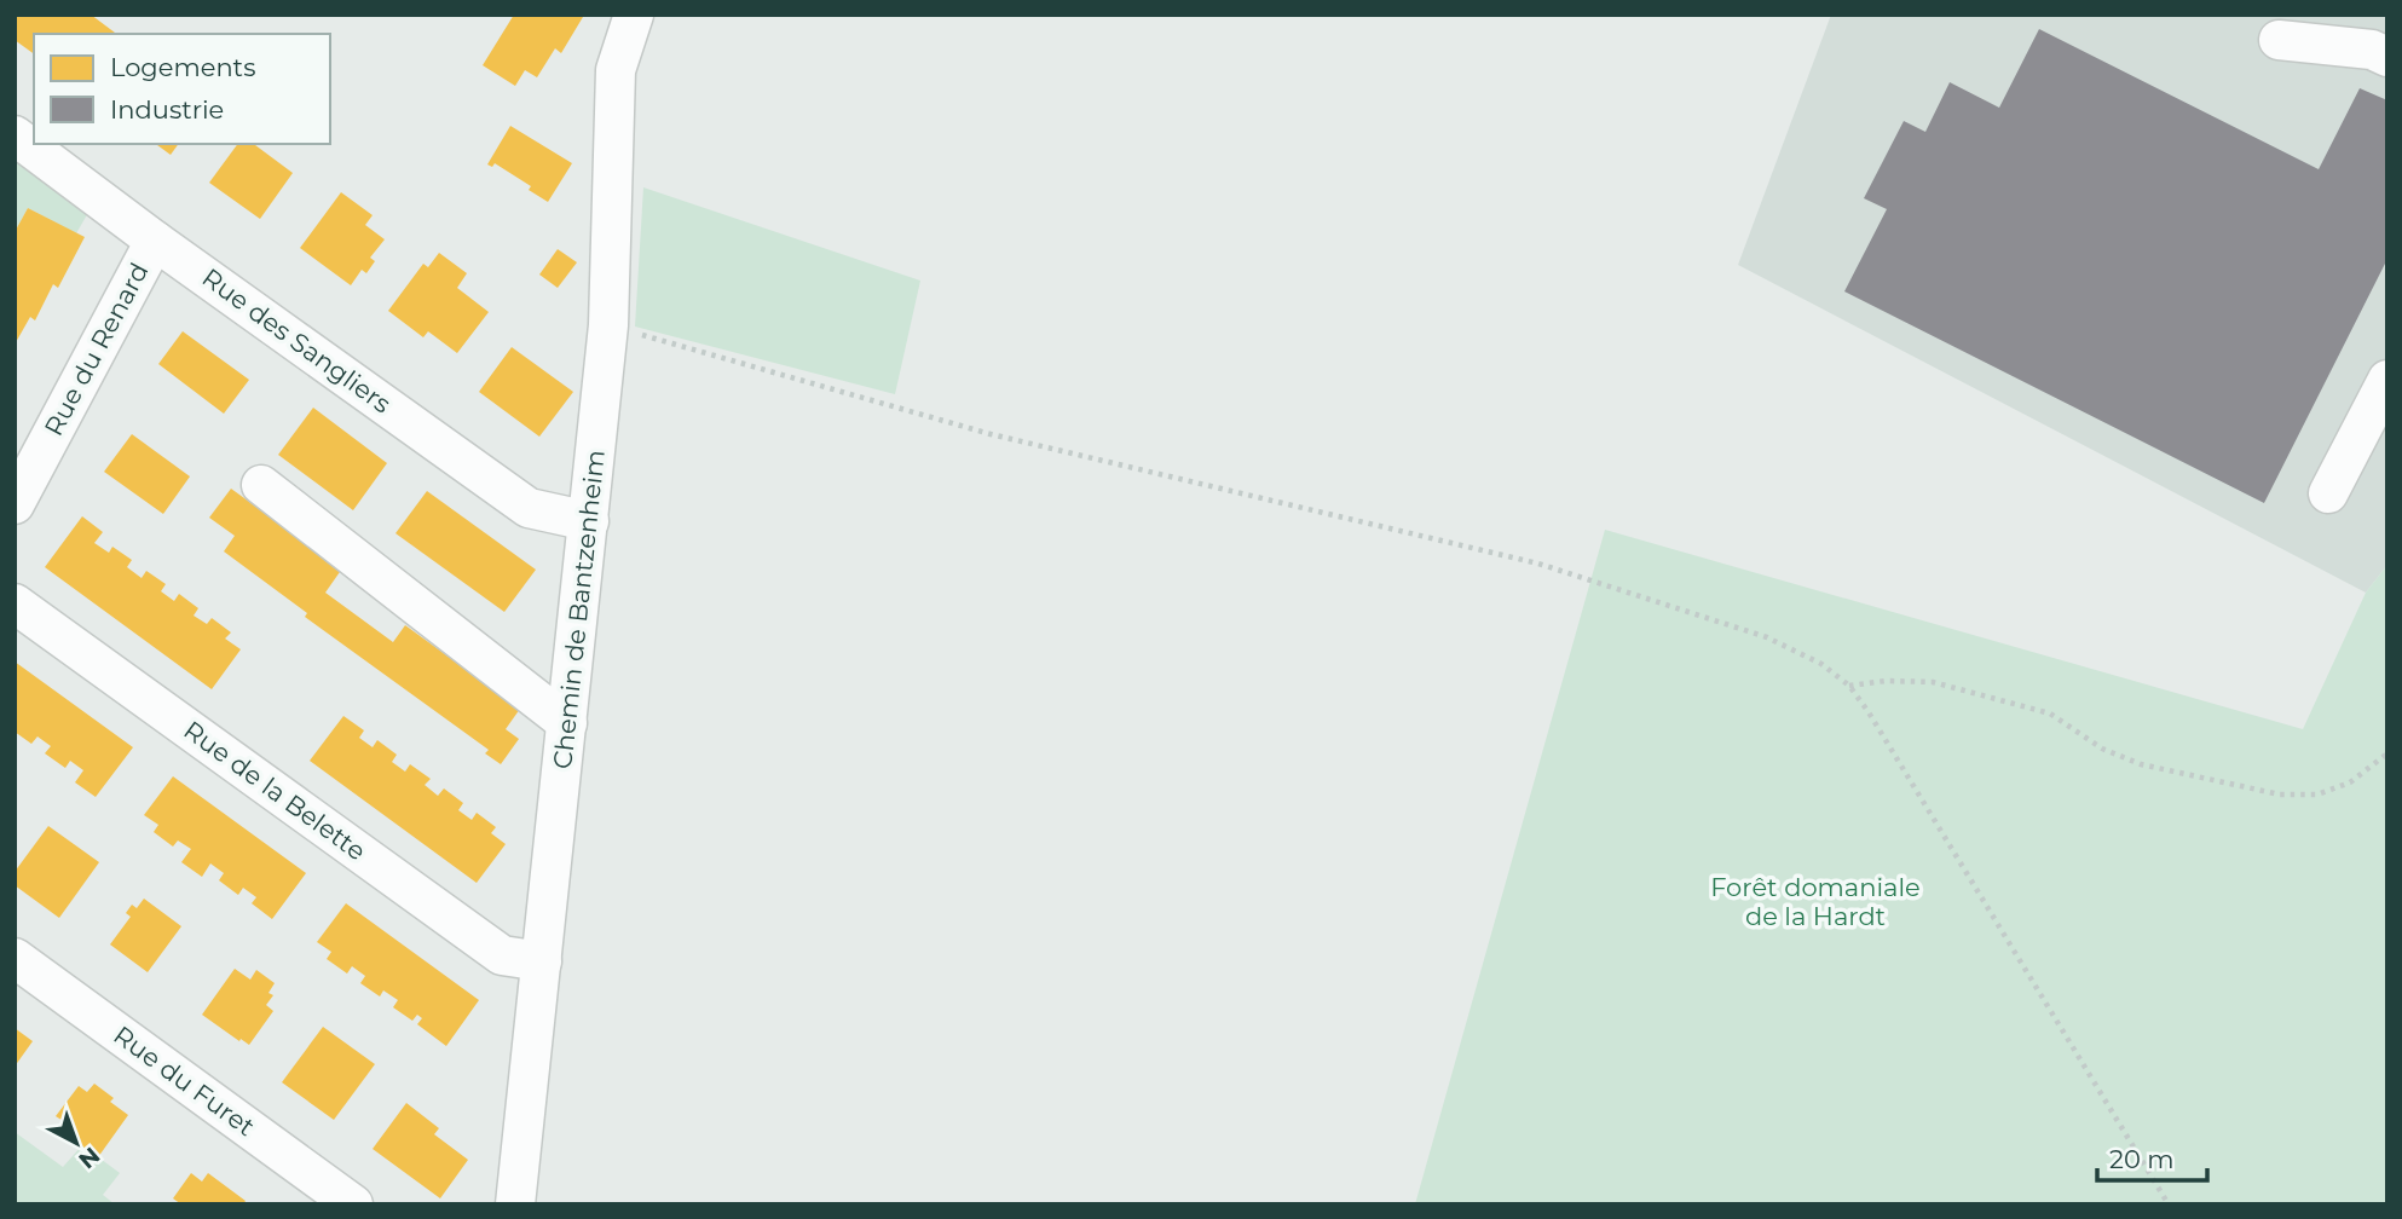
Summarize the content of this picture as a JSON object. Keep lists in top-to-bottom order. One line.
{"streets":{"street":["Rue des Sangliers","Rue du Renard","Chemin de Bantzenheim","Rue de la Belette","Rue du Furet"]},"crossings":[["Rue des Sangliers","Rue du Renard"],["Rue des Sangliers","Chemin de Bantzenheim"],["Chemin de Bantzenheim","Rue de la Belette"]],"parks":["Forêt domaniale de la Hardt"],"legend":["Logements","Industrie"],"scale_bar":"20 m","north":"bottom right"}
